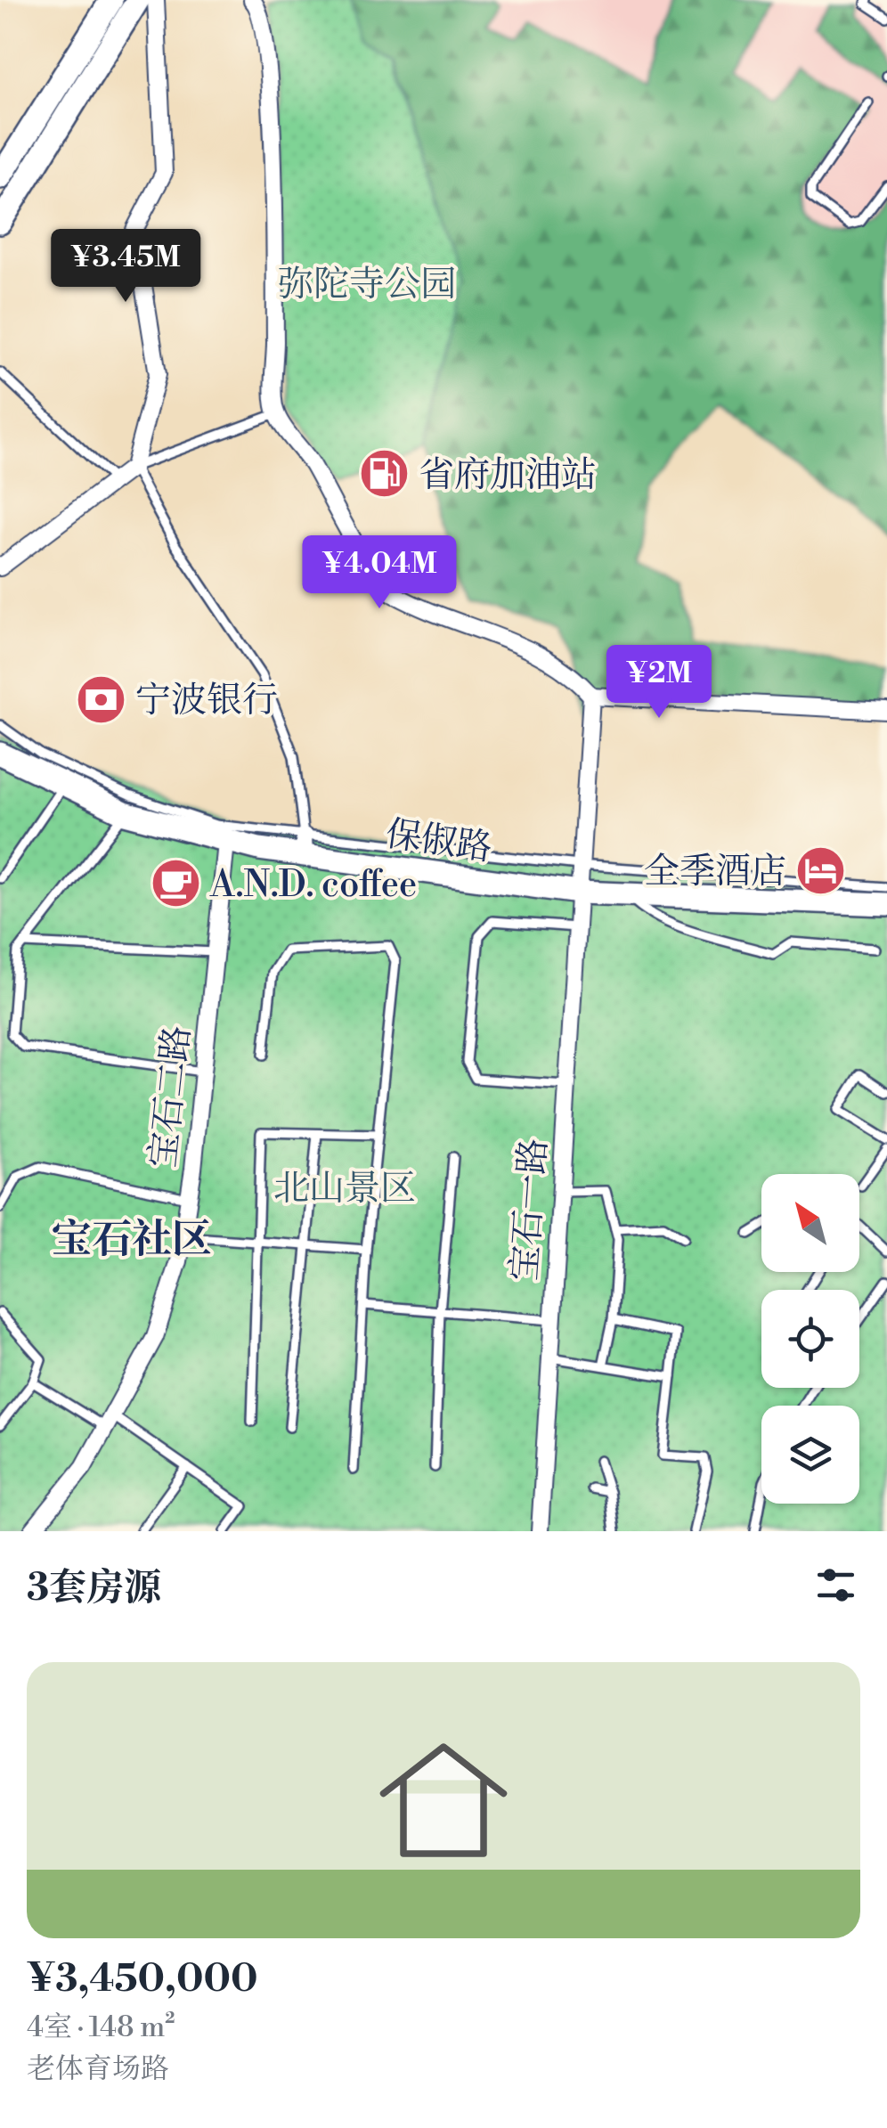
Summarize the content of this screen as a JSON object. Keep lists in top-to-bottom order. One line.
{"streets":{"main road":["保俶路"],"street":["宝石二路","宝石一路"]},"crossings":[["保俶路","宝石二路"],["保俶路","宝石一路"]],"districts":["宝石社区"],"parks":["弥陀寺公园","北山景区"],"places":{"fuel station":["省府加油站"],"bank":["宁波银行"],"hotel":["全季酒店"],"cafe":["A.N.D. coffee"]},"north":"top left","page":{"price":["¥3.45M","¥4.04M","¥2M"],"heading":"3套房源","list":[{"name":"¥3,450,000","note":"4室 · 148 m² · 老体育场路"}]}}
